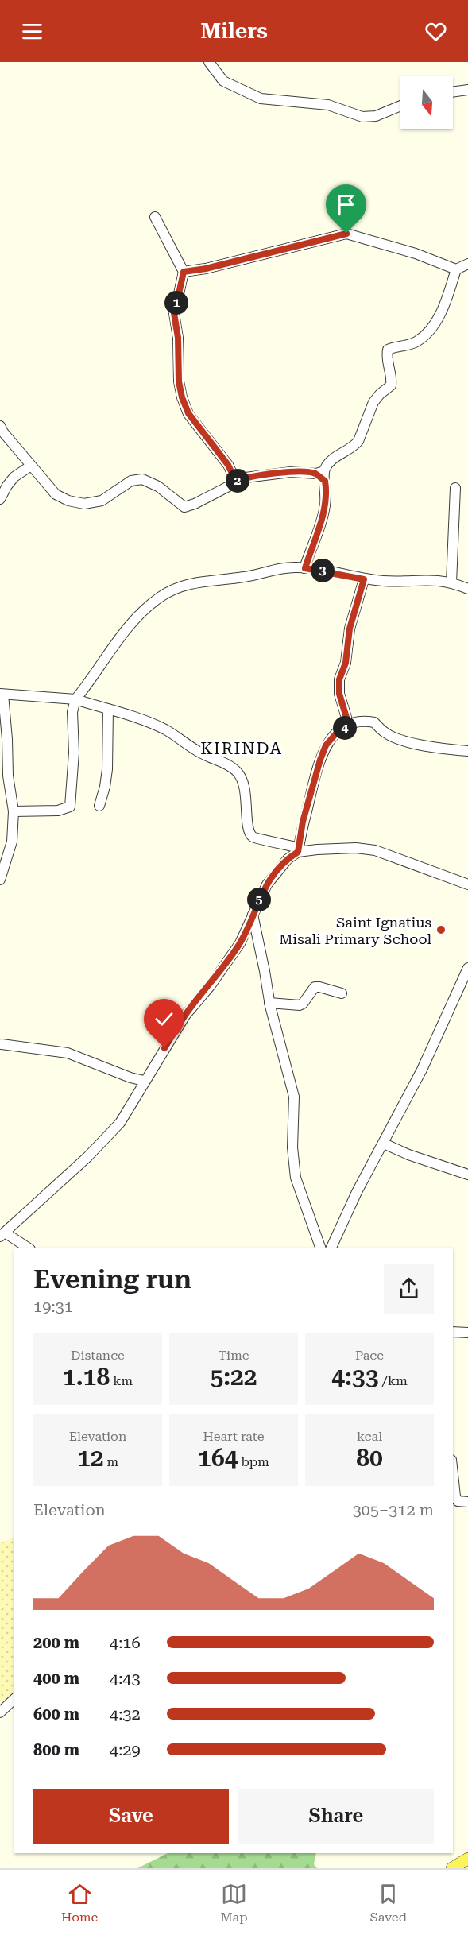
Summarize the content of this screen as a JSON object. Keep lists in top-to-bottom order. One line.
{"districts":["KIRINDA"],"places":["Saint Ignatius Misali Primary School"],"north":"bottom","page":{"header":"Milers","pins":["1","2","3","4","5"],"heading":["Evening run","19:31"],"stats":[["Distance","1.18 km"],["Time","5:22"],["Pace","4:33 /km"],["Elevation","12 m"],["Heart rate","164 bpm"],["kcal","80"]],"chart":["Elevation","305–312 m"],"list":[{"name":"200 m","note":"4:16"},{"name":"400 m","note":"4:43"},{"name":"600 m","note":"4:32"},{"name":"800 m","note":"4:29"}],"buttons":["Save","Share"],"tabs":["Home","Map","Saved"]}}
